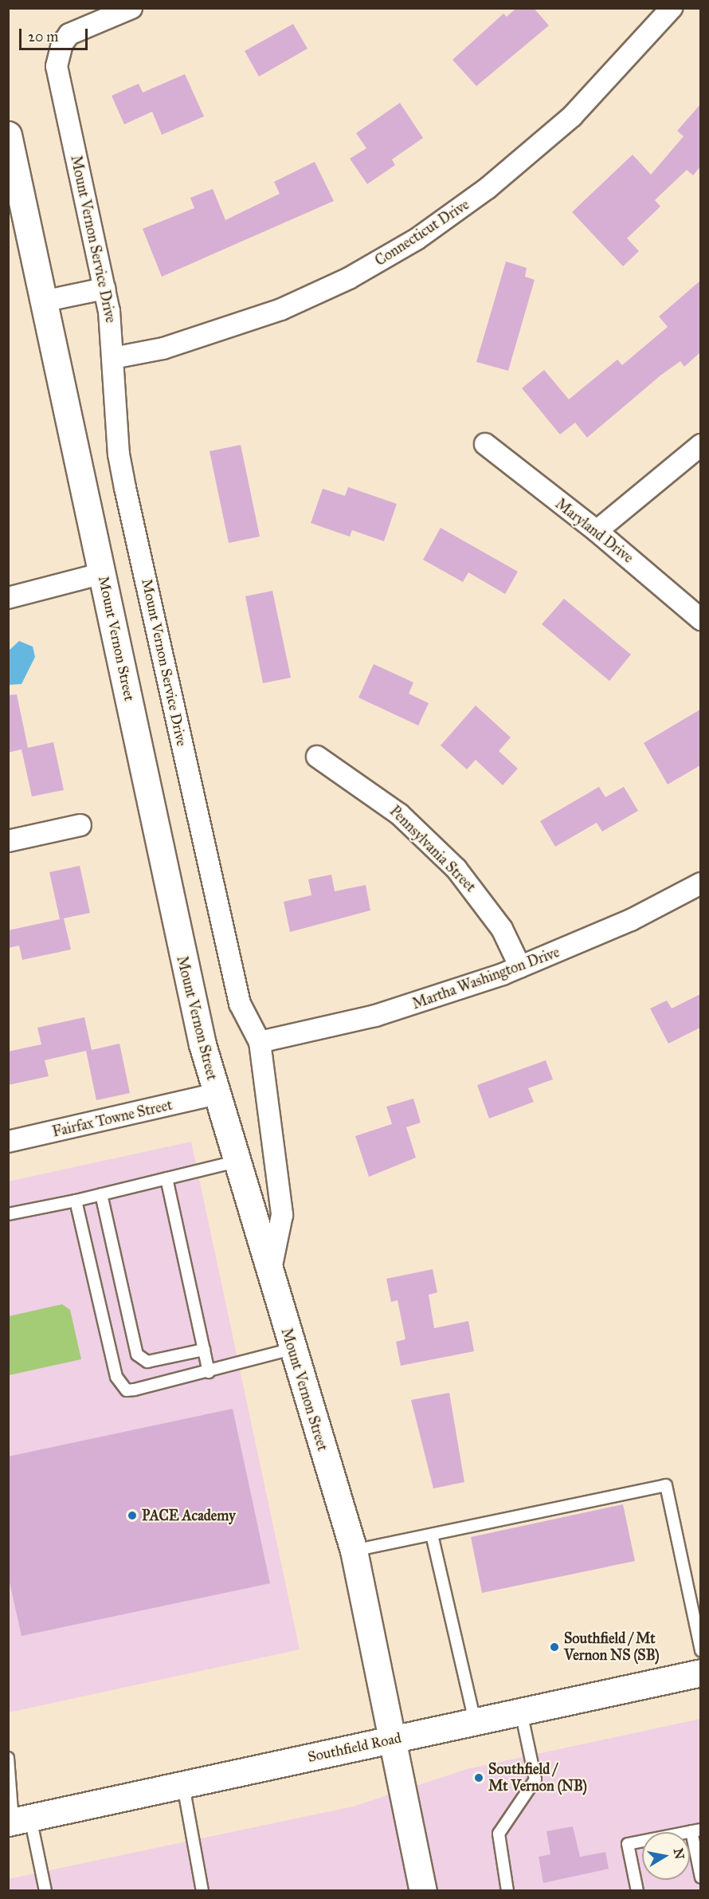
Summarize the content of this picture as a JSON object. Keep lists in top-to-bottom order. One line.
{"streets":{"street":["Connecticut Drive","Mount Vernon Service Drive","Maryland Drive","Mount Vernon Street","Pennsylvania Street","Martha Washington Drive","Fairfax Towne Street","Southfield Road"]},"crossings":[["Connecticut Drive","Mount Vernon Service Drive"],["Mount Vernon Service Drive","Mount Vernon Street"],["Mount Vernon Service Drive","Martha Washington Drive"],["Mount Vernon Street","Fairfax Towne Street"],["Mount Vernon Street","Southfield Road"],["Pennsylvania Street","Martha Washington Drive"]],"places":["PACE Academy","Southfield / Mt Vernon NS (SB)","Southfield / Mt Vernon (NB)"],"scale_bar":"20 m","north":"right"}
